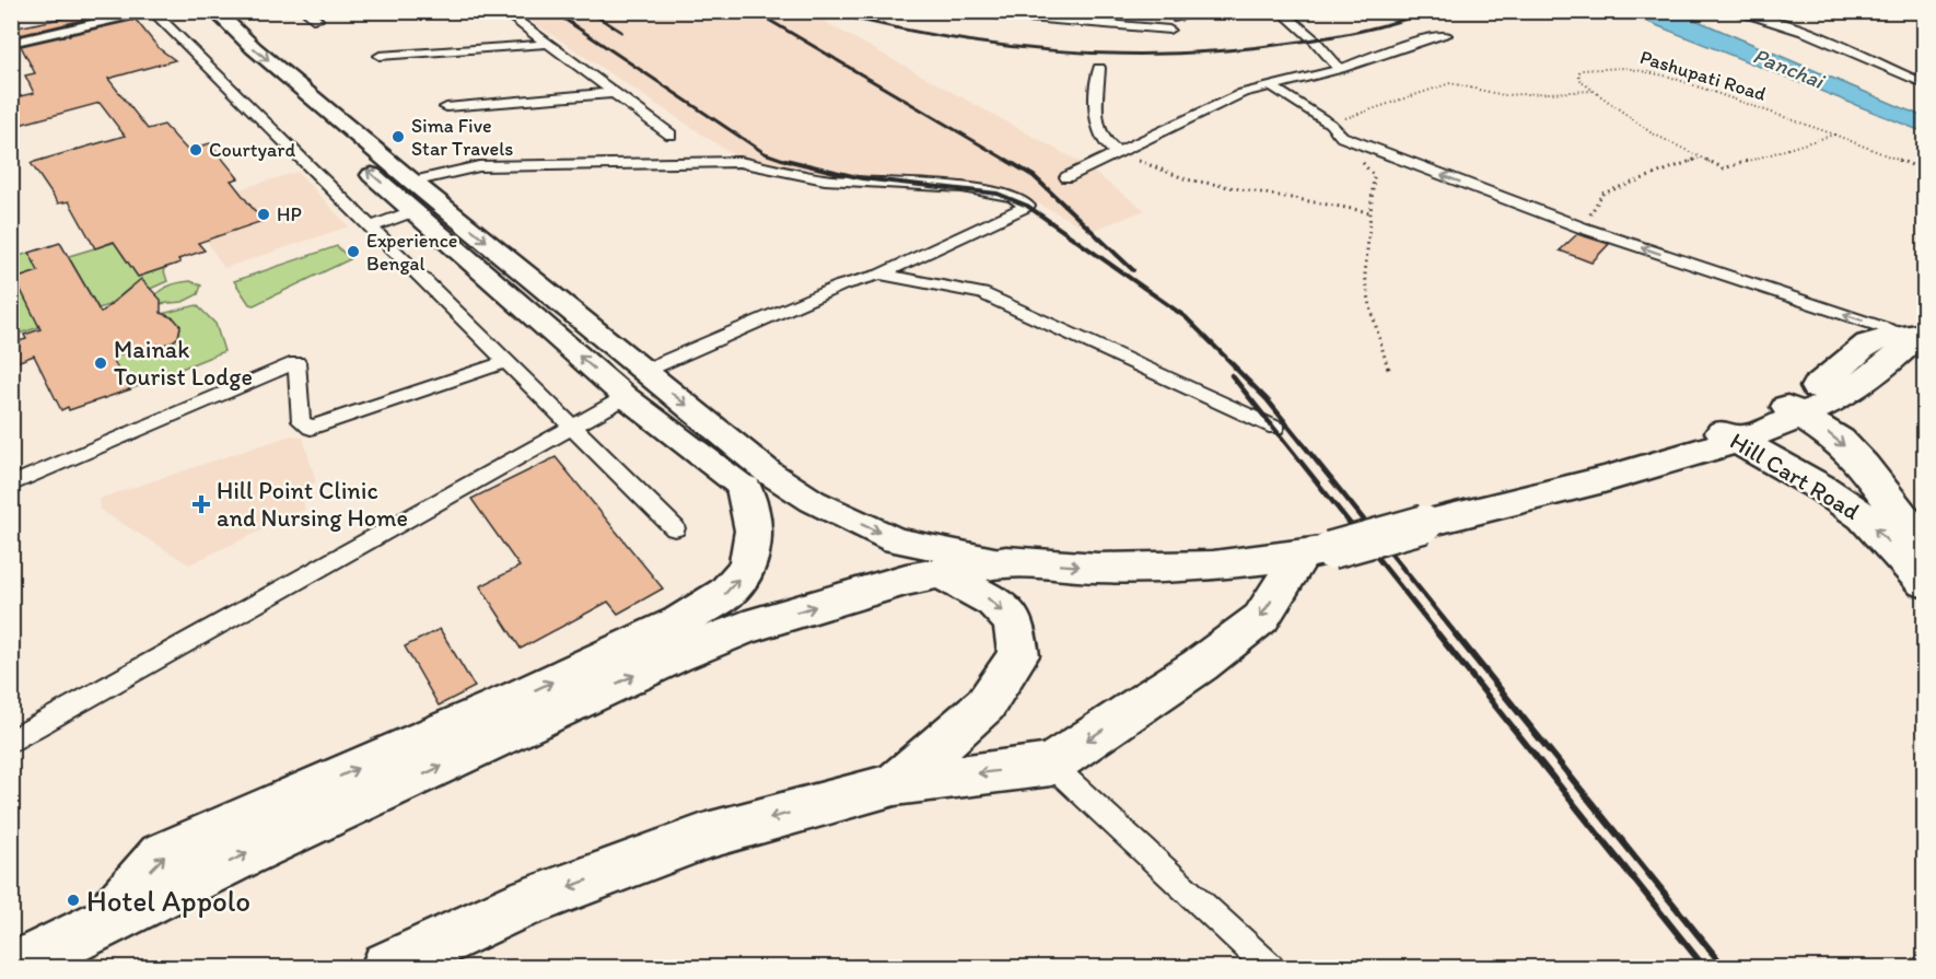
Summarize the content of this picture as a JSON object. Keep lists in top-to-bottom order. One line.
{"streets":{"highway":["Hill Cart Road"],"path":["Pashupati Road"]},"water":["Panchai"],"places":{"other":["Sima Five Star Travels","Courtyard","HP","Experience Bengal","Mainak Tourist Lodge","Hotel Appolo"],"health":["Hill Point Clinic and Nursing Home"]}}
